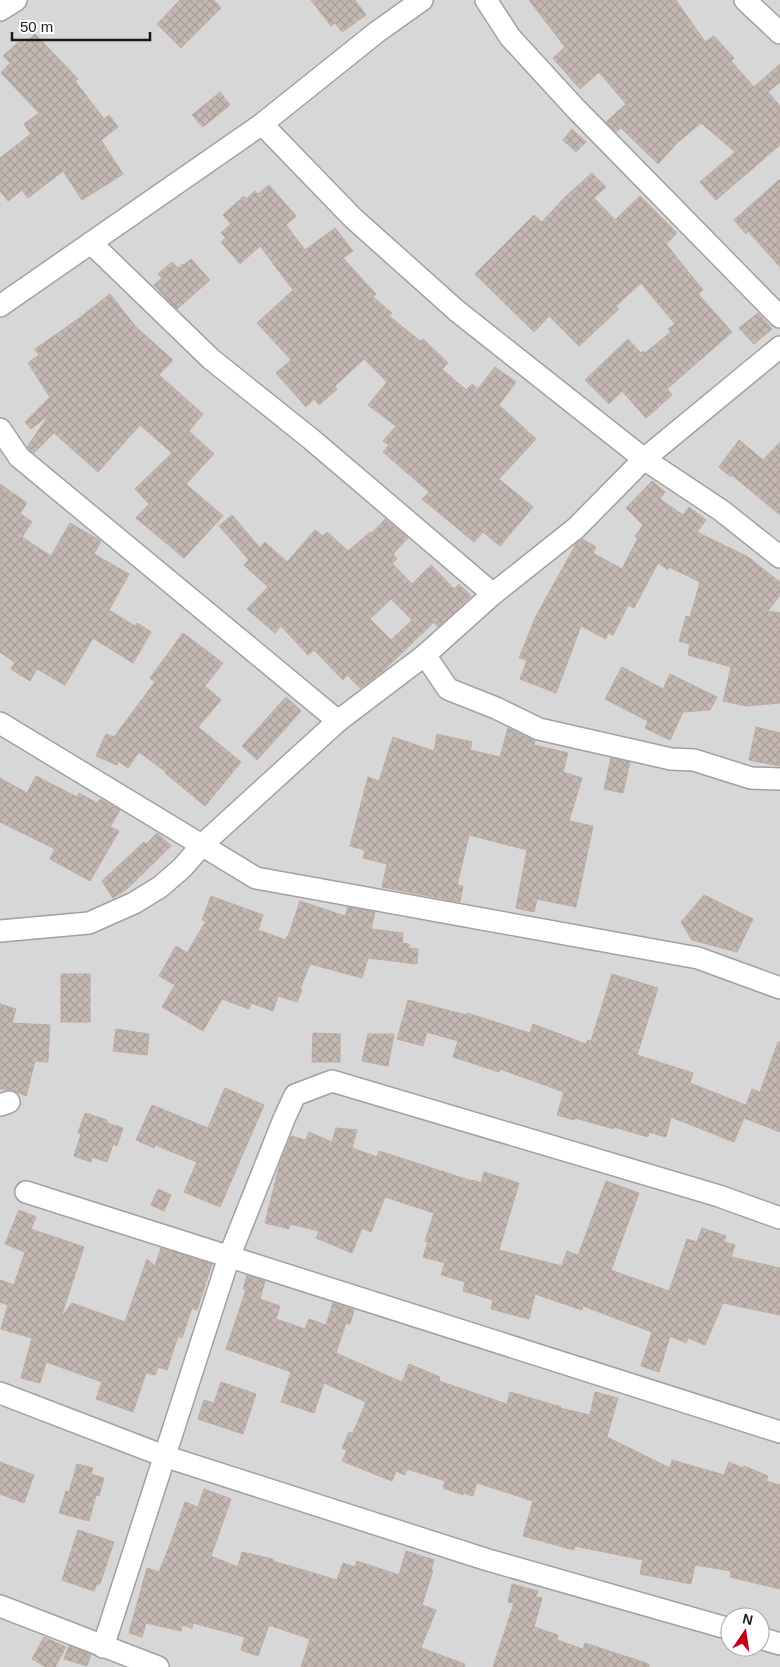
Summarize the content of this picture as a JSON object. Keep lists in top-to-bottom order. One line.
{"scale_bar":"50 m","north":"top"}
